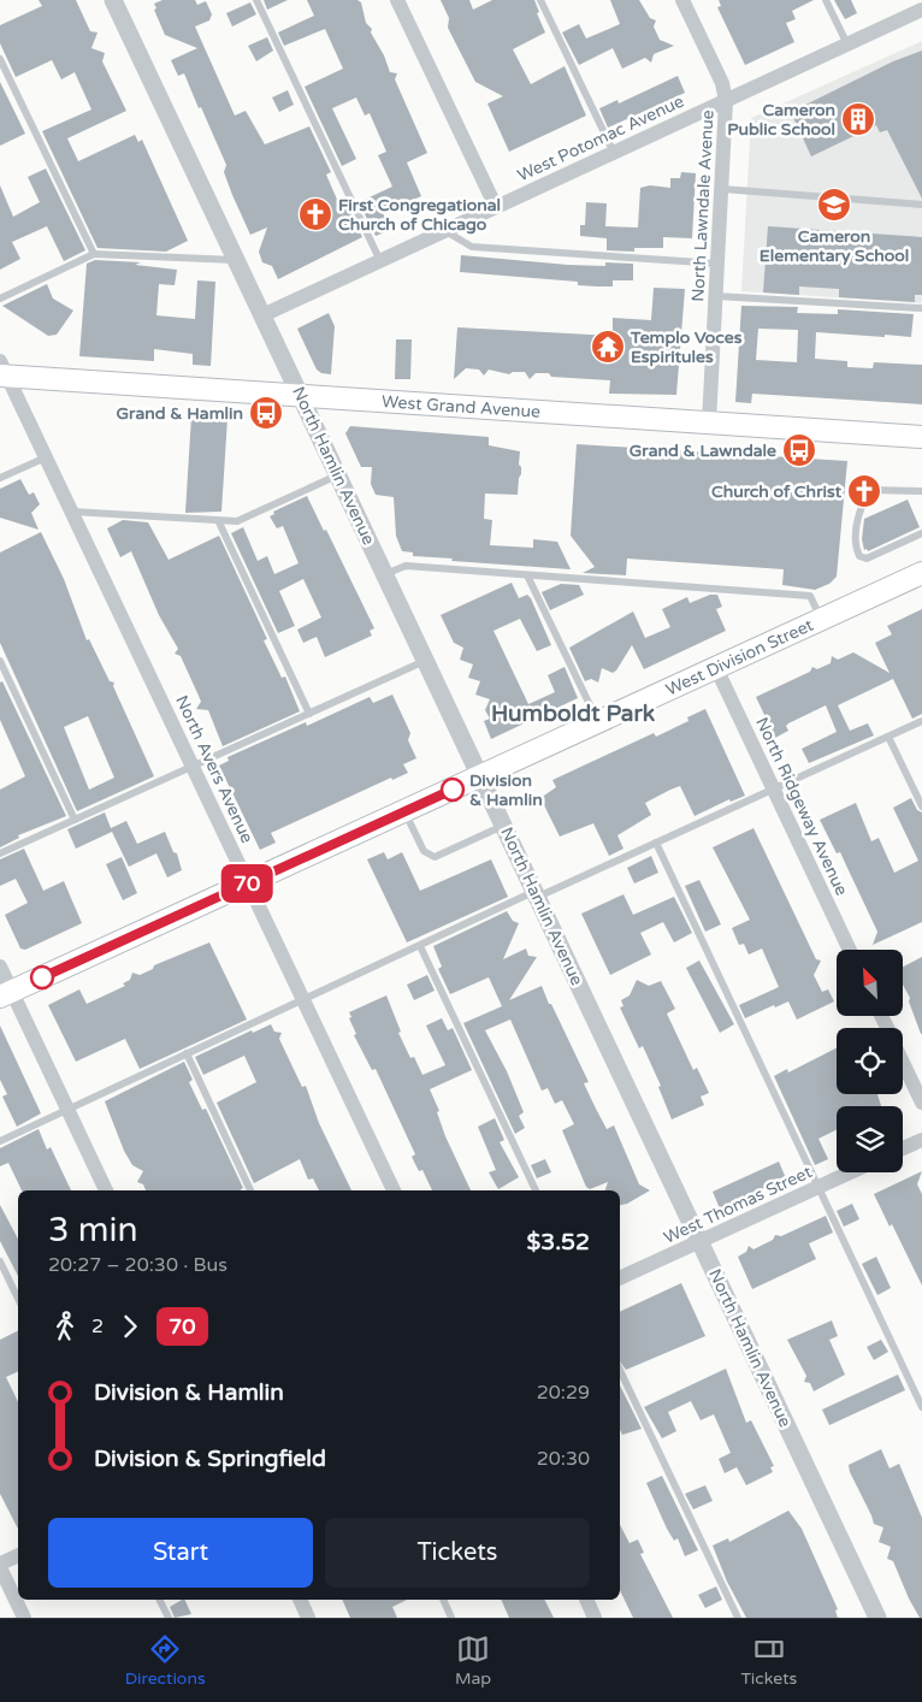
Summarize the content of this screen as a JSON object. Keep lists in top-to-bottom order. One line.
{"streets":{"main road":["West Grand Avenue","West Division Street"],"street":["West Potomac Avenue","North Lawndale Avenue","North Hamlin Avenue","North Avers Avenue","North Ridgeway Avenue","West Thomas Street"]},"crossings":[["West Potomac Avenue","North Lawndale Avenue"],["West Potomac Avenue","North Hamlin Avenue"],["North Lawndale Avenue","West Grand Avenue"],["West Grand Avenue","North Hamlin Avenue"],["West Grand Avenue","North Avers Avenue"],["North Hamlin Avenue","West Division Street"],["North Hamlin Avenue","West Thomas Street"],["West Division Street","North Avers Avenue"],["West Division Street","North Ridgeway Avenue"]],"districts":["Humboldt Park"],"places":{"building":["Cameron Public School"],"school or university":["Cameron Elementary School"],"church":["First Congregational Church of Chicago","Church of Christ"],"temple":["Templo Voces Espiritules"],"bus stop":["Grand & Hamlin","Grand & Lawndale"],"other":["Division & Hamlin"]},"lines":["bus line 70"],"north":"top left","page":{"on_map":"70","heading":["3 min","20:27 – 20:30 · Bus","$3.52"],"legs":["2","70"],"list":[{"name":"Division & Hamlin","value":"20:29"},{"name":"Division & Springfield","value":"20:30"}],"buttons":["Start","Tickets"],"tabs":["Directions","Map","Tickets"]}}
